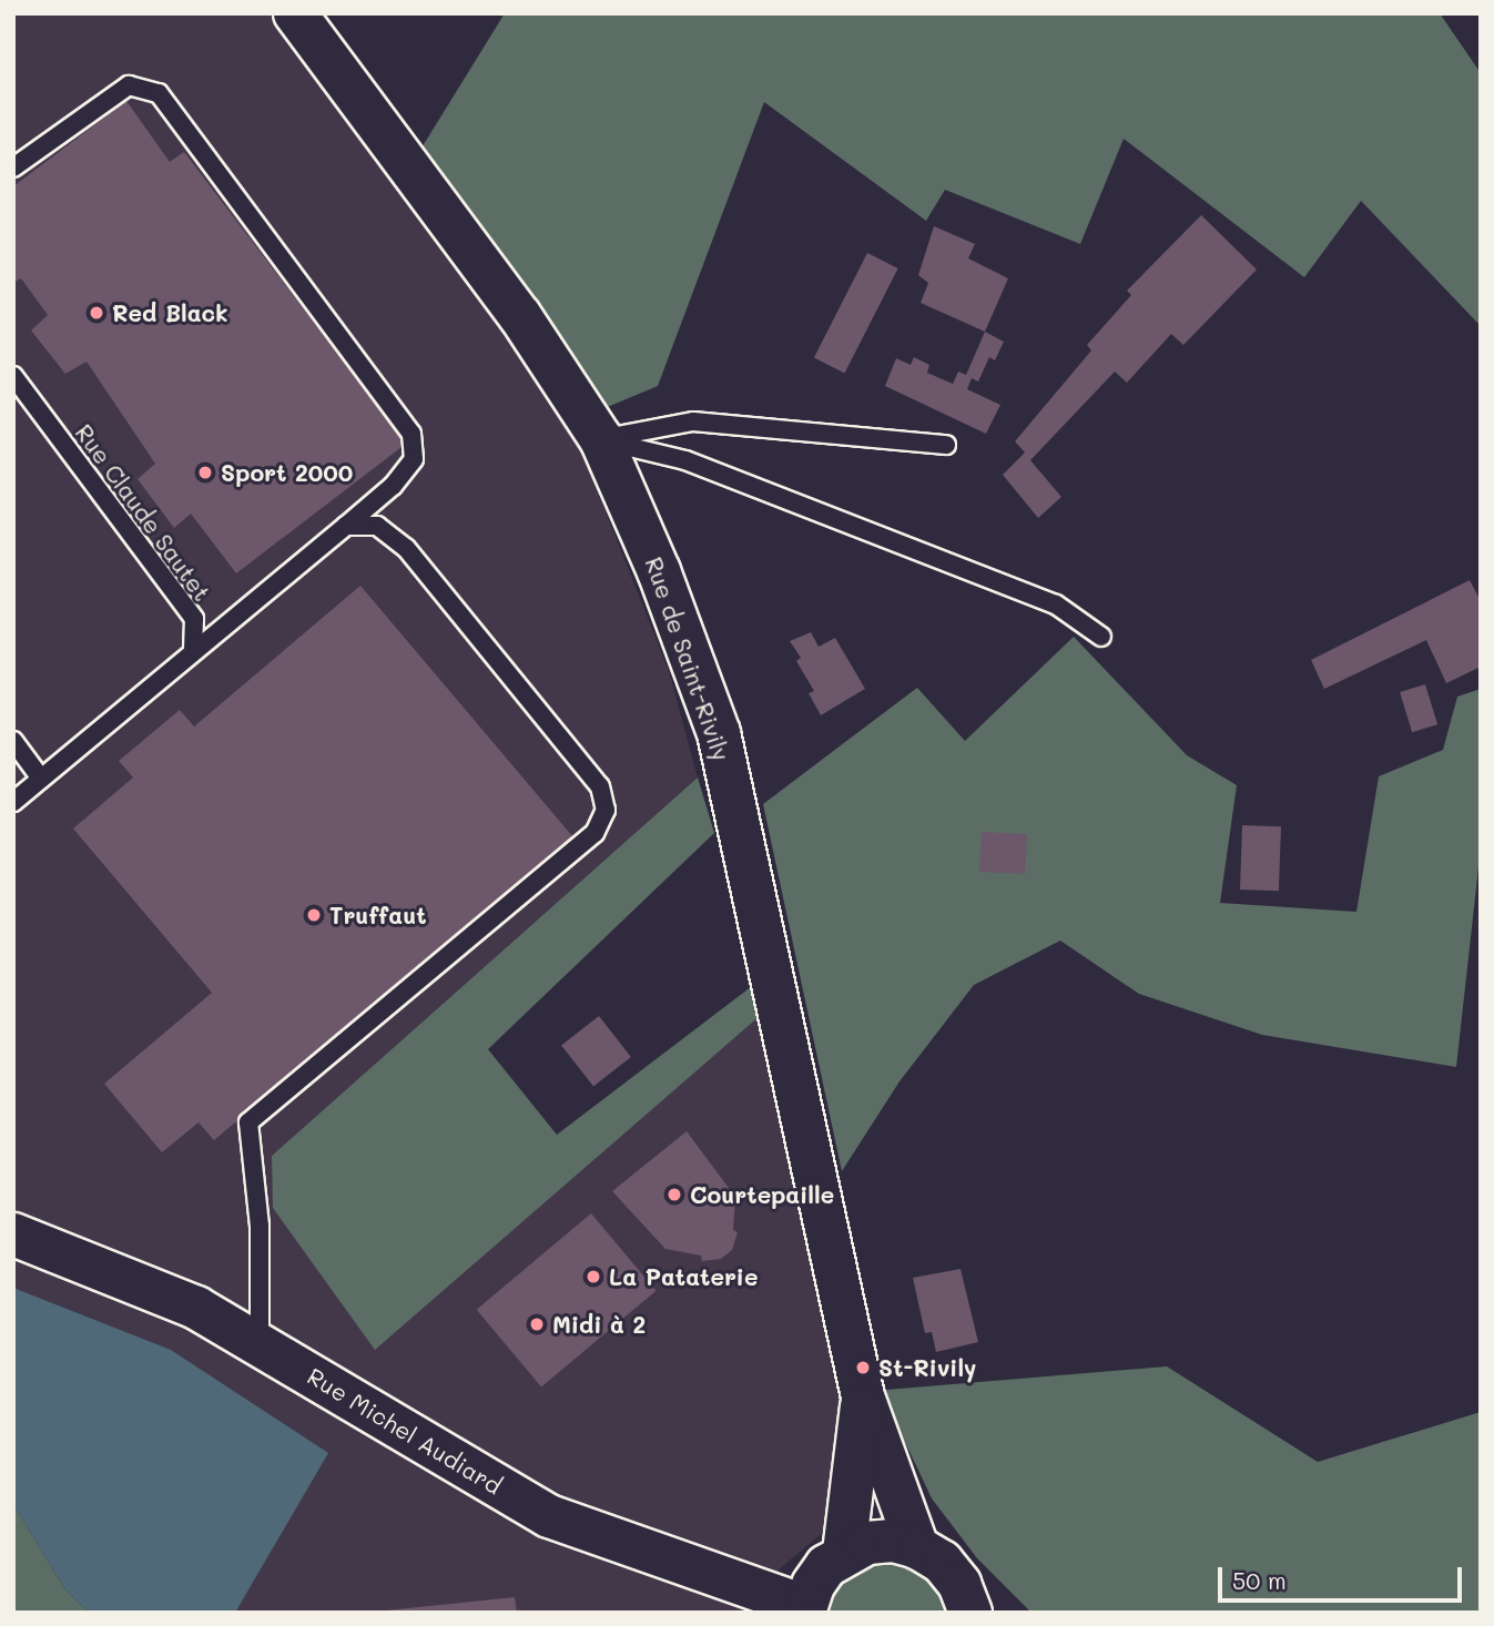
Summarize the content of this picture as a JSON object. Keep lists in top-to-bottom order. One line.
{"streets":{"street":["Rue de Saint-Rivily","Rue Michel Audiard"],"lane":["Rue Claude Sautet"]},"places":["Red Black","Sport 2000","Truffaut","Courtepaille","La Pataterie","Midi à 2","St-Rivily"],"scale_bar":"50 m"}
